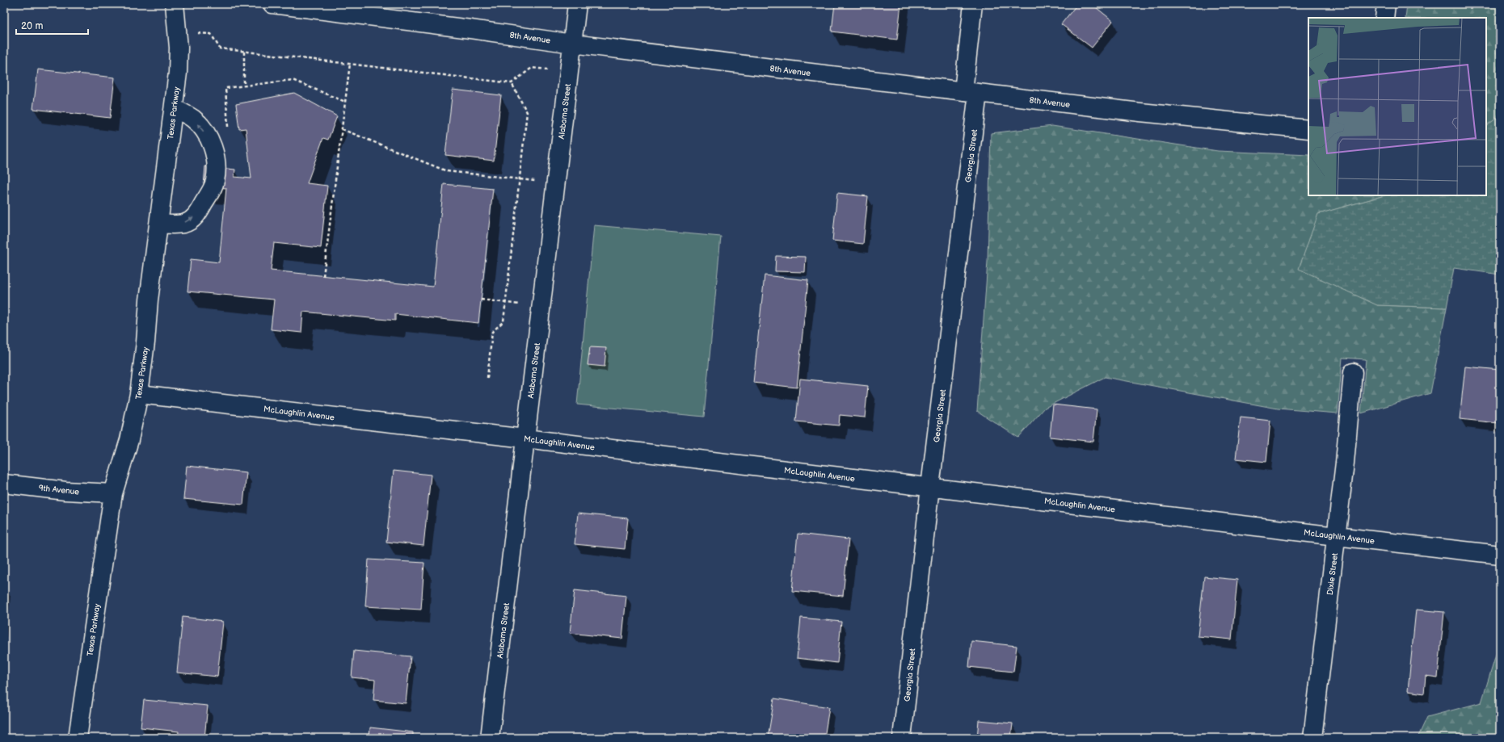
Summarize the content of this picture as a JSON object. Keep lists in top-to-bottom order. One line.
{"streets":{"street":["8th Avenue","Alabama Street","Texas Parkway","Georgia Street","McLaughlin Avenue","9th Avenue","Dixie Street"]},"crossings":[["8th Avenue","Alabama Street"],["8th Avenue","Georgia Street"],["Alabama Street","McLaughlin Avenue"],["Texas Parkway","McLaughlin Avenue"],["Texas Parkway","9th Avenue"],["Georgia Street","McLaughlin Avenue"],["McLaughlin Avenue","Dixie Street"]],"scale_bar":"20 m"}
